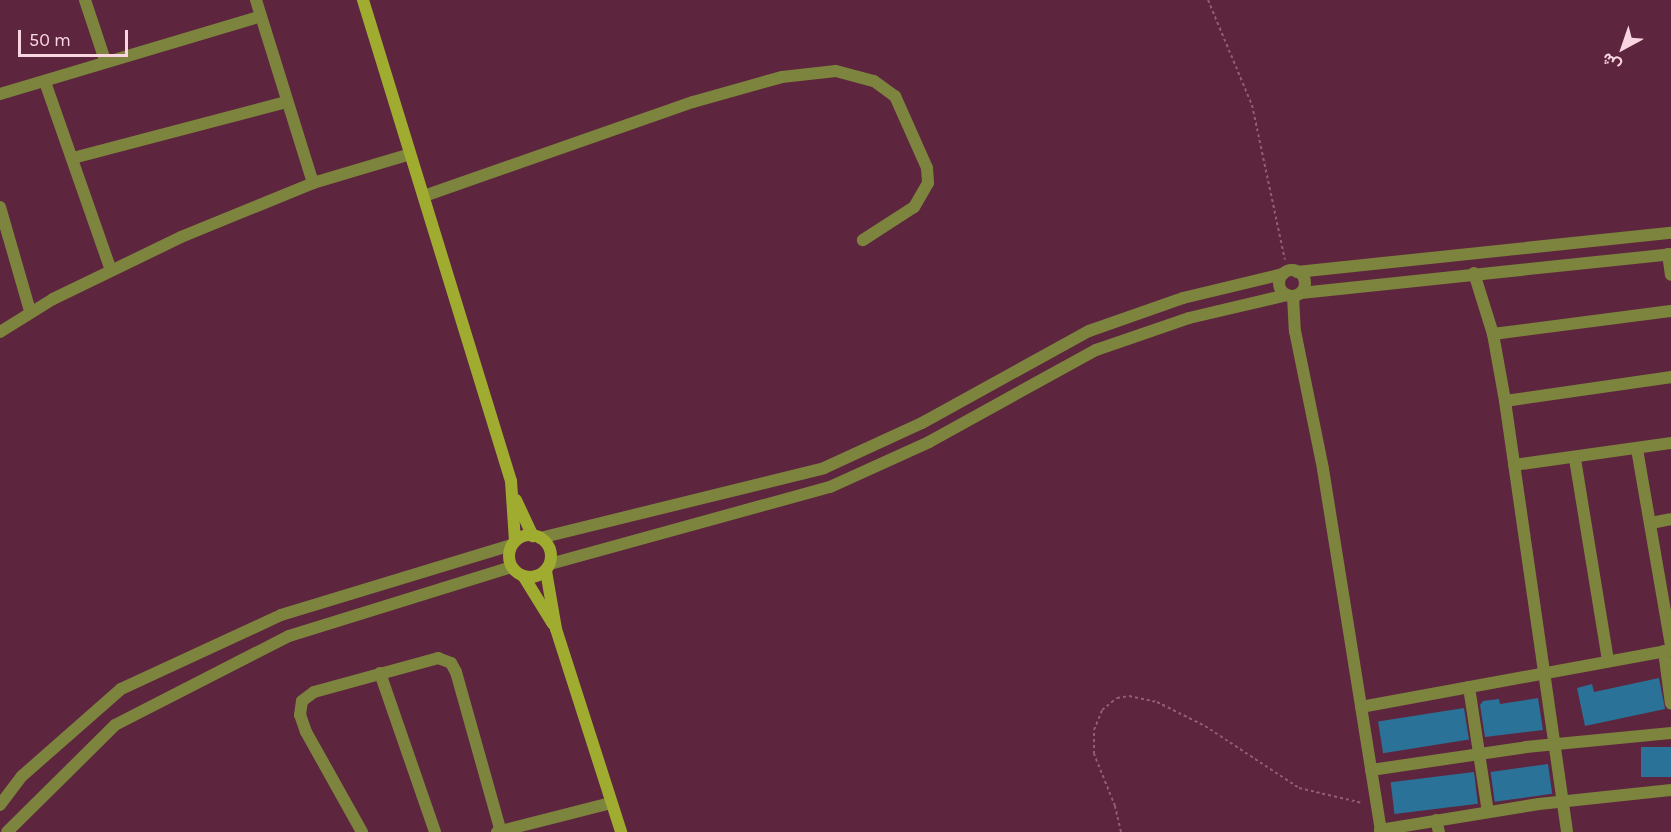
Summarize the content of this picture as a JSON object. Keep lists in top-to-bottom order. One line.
{"scale_bar":"50 m","north":"bottom left"}
